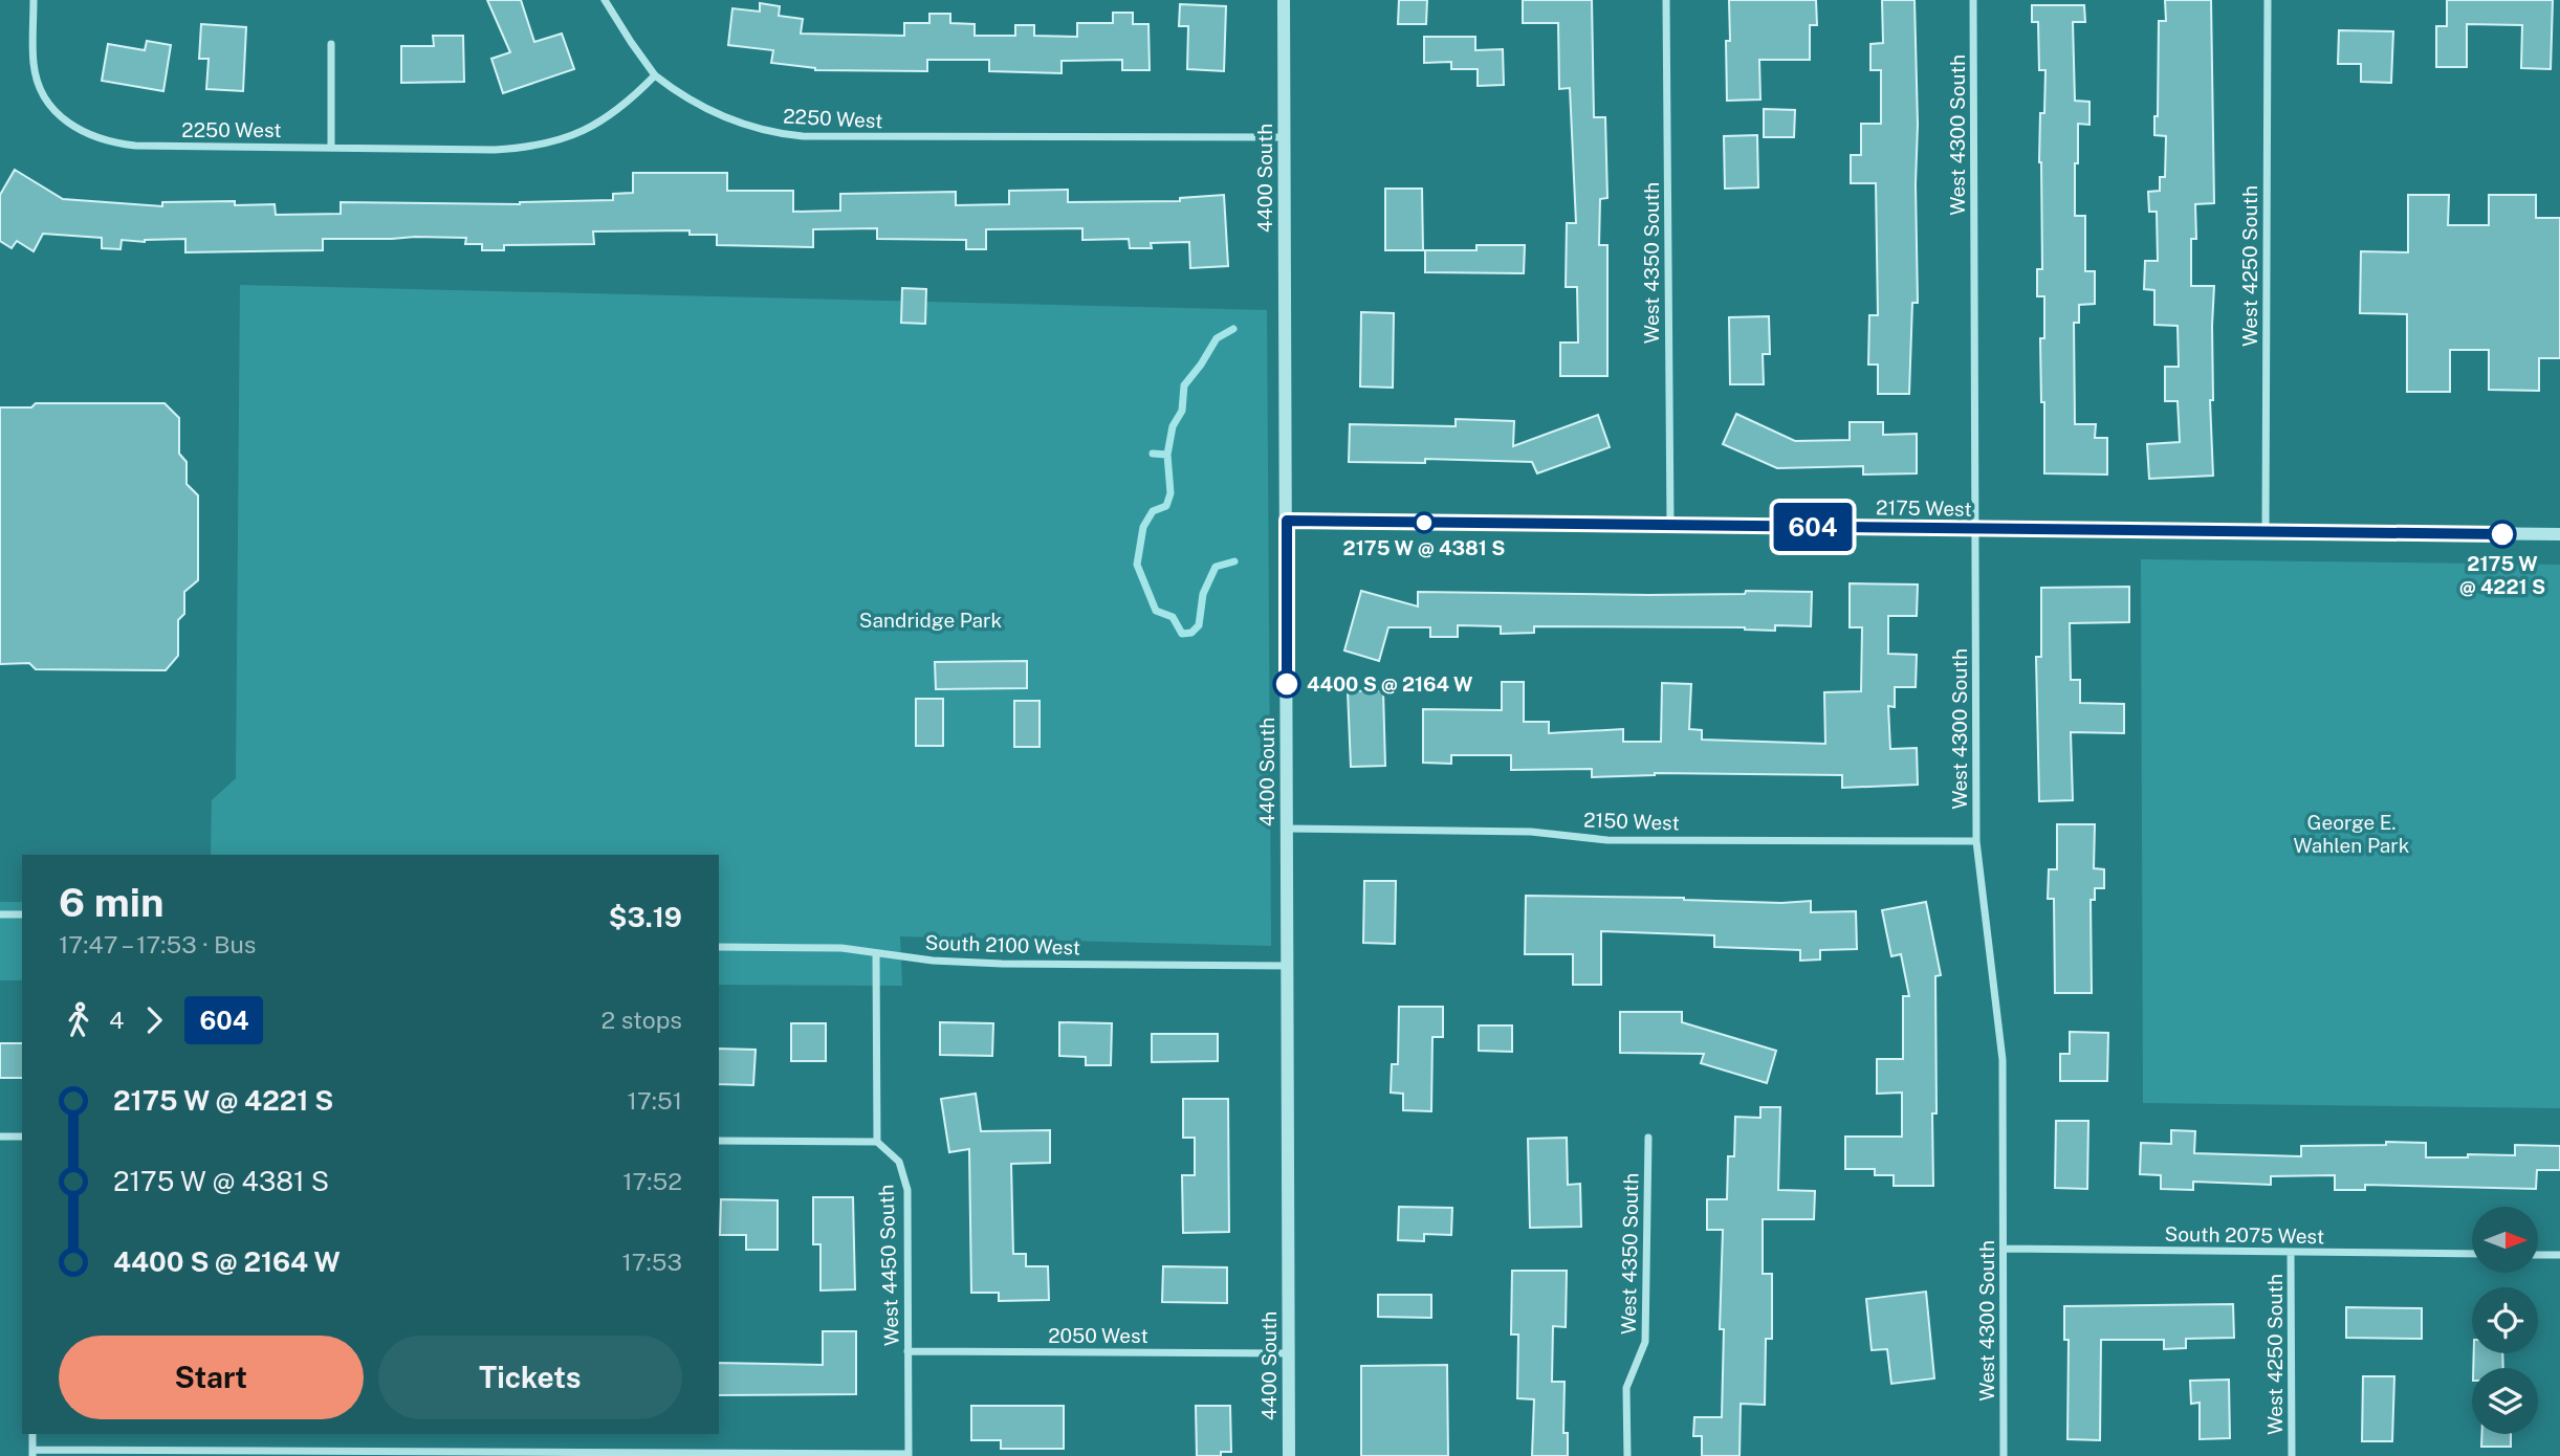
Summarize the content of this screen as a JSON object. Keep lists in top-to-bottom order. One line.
{"streets":{"street":["2250 West","West 4300 South","4400 South","West 4350 South","West 4250 South","2175 West","2150 West","South 2100 West","South 2075 West","West 4450 South","2050 West"]},"crossings":[["2250 West","4400 South"],["West 4300 South","2175 West"],["West 4300 South","2150 West"],["West 4300 South","South 2075 West"],["4400 South","2175 West"],["4400 South","2150 West"],["4400 South","South 2100 West"],["4400 South","2050 West"],["West 4350 South","2175 West"],["West 4250 South","2175 West"],["West 4250 South","South 2075 West"],["West 4450 South","2050 West"]],"parks":["Sandridge Park","George E. Wahlen Park"],"places":["2175 W @ 4381 S","2175 W @ 4221 S","4400 S @ 2164 W"],"lines":["bus line 604"],"north":"right","page":{"on_map":"604","heading":["6 min","17:47 – 17:53 · Bus","$3.19"],"legs":["4","604","2 stops"],"list":[{"name":"2175 W @ 4221 S","value":"17:51"},{"name":"2175 W @ 4381 S","value":"17:52"},{"name":"4400 S @ 2164 W","value":"17:53"}],"buttons":["Start","Tickets"]}}
